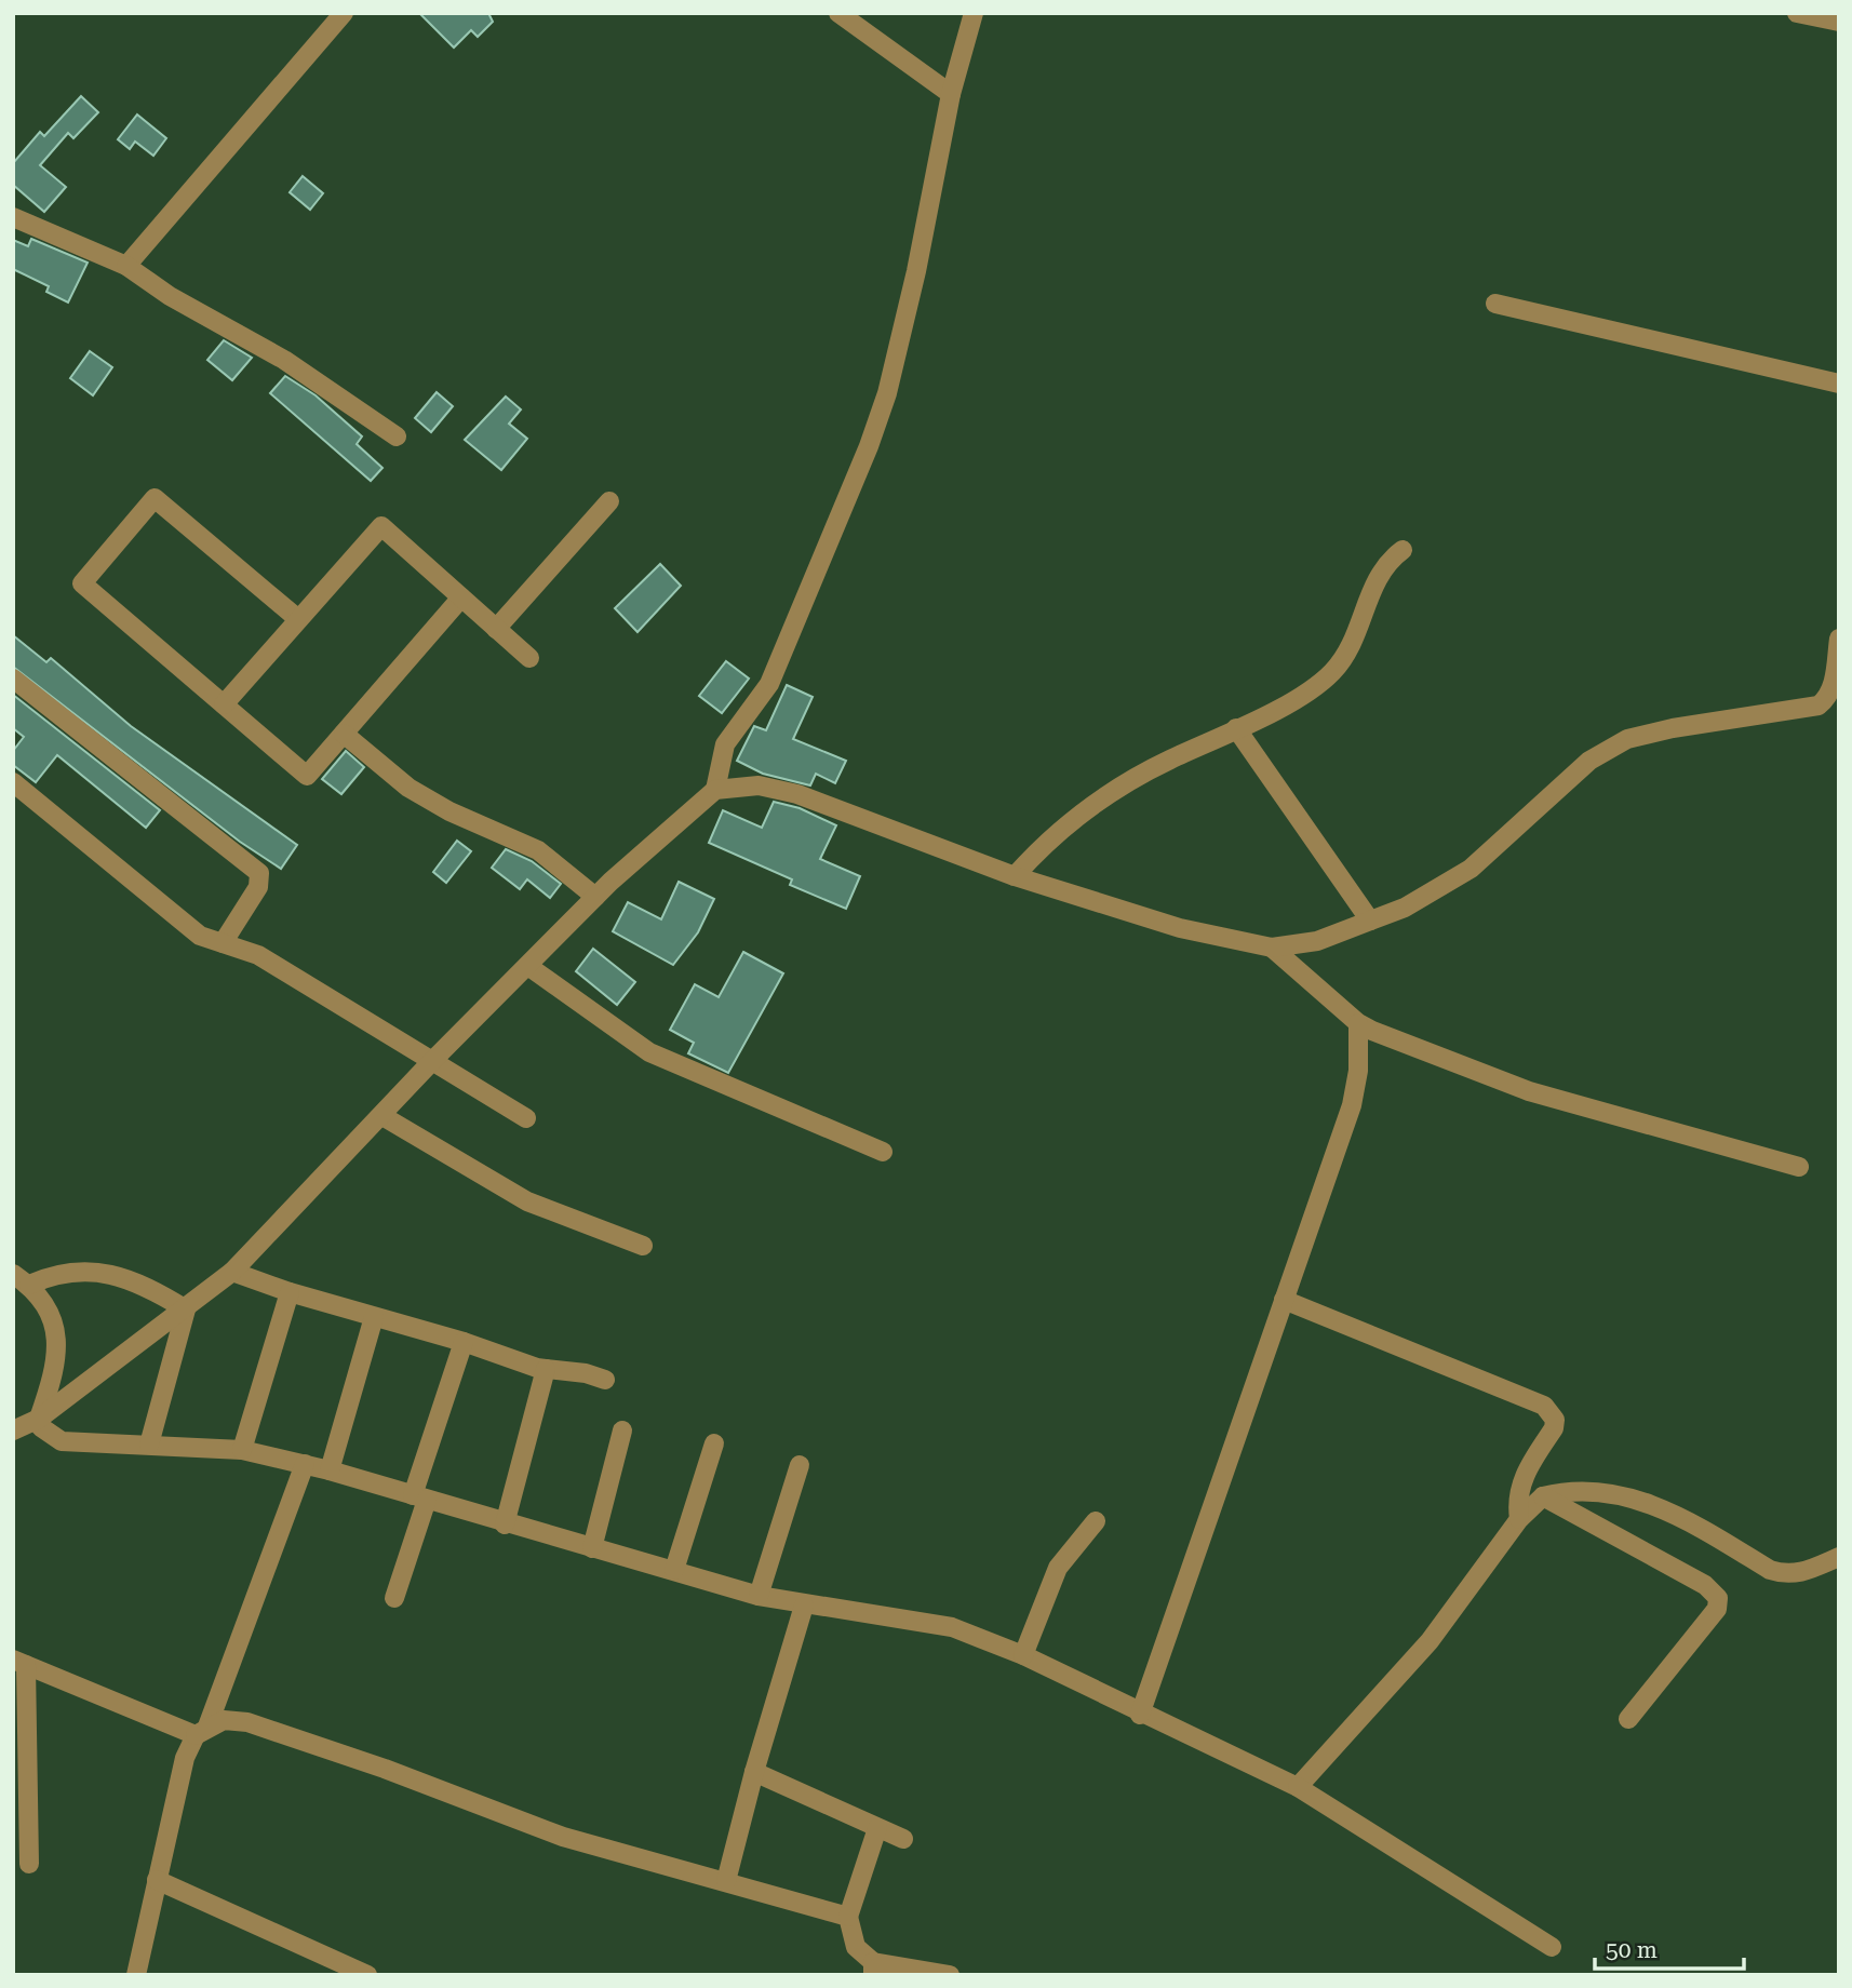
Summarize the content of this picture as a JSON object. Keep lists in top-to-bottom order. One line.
{"scale_bar":"50 m"}
